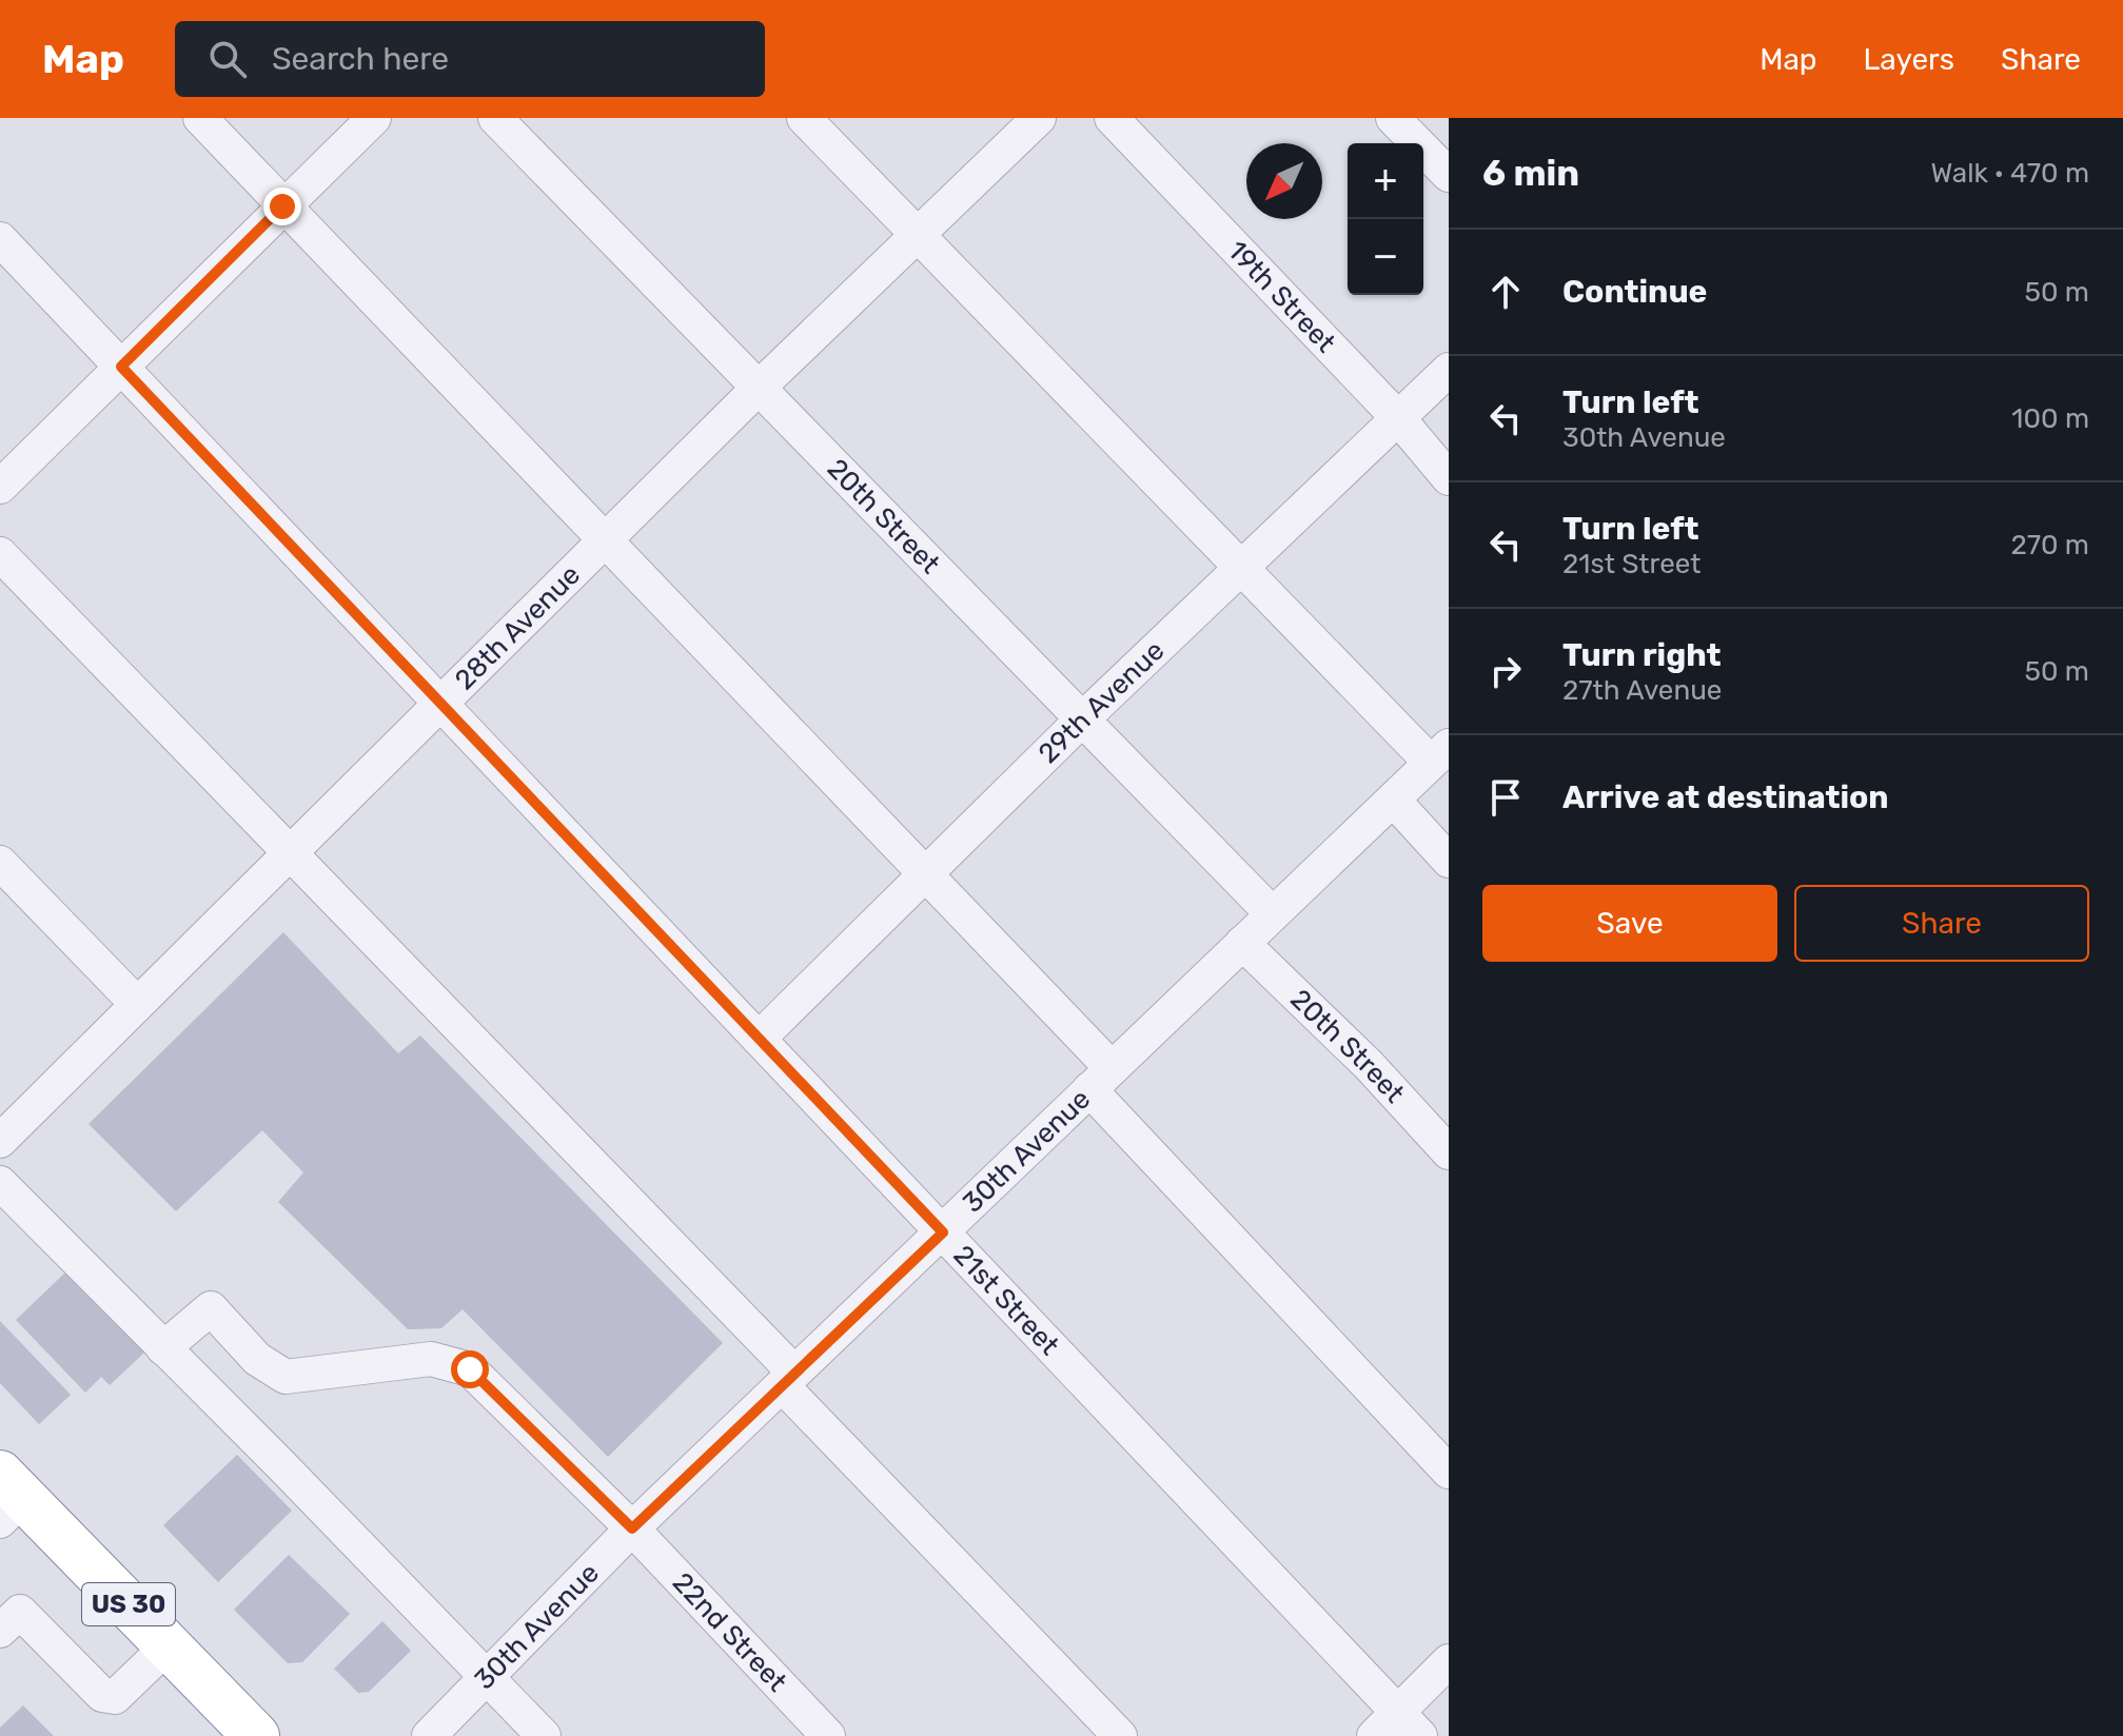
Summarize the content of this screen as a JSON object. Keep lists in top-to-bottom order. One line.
{"streets":{"highway":["US 30"],"street":["19th Street","20th Street","28th Avenue","29th Avenue","30th Avenue","21st Street","22nd Street"]},"crossings":[["19th Street","29th Avenue"],["20th Street","28th Avenue"],["20th Street","29th Avenue"],["20th Street","30th Avenue"],["28th Avenue","21st Street"],["29th Avenue","21st Street"],["30th Avenue","21st Street"],["30th Avenue","22nd Street"]],"north":"bottom left","page":{"header":"Map","search":"Search here","nav":["Map","Layers","Share"],"heading":["6 min","Walk · 470 m"],"map_buttons":["+","−"],"list":[["Continue","50 m"],["Turn left","30th Avenue","100 m"],["Turn left","21st Street","270 m"],["Turn right","27th Avenue","50 m"],"Arrive at destination"],"buttons":["Save","Share"]}}
